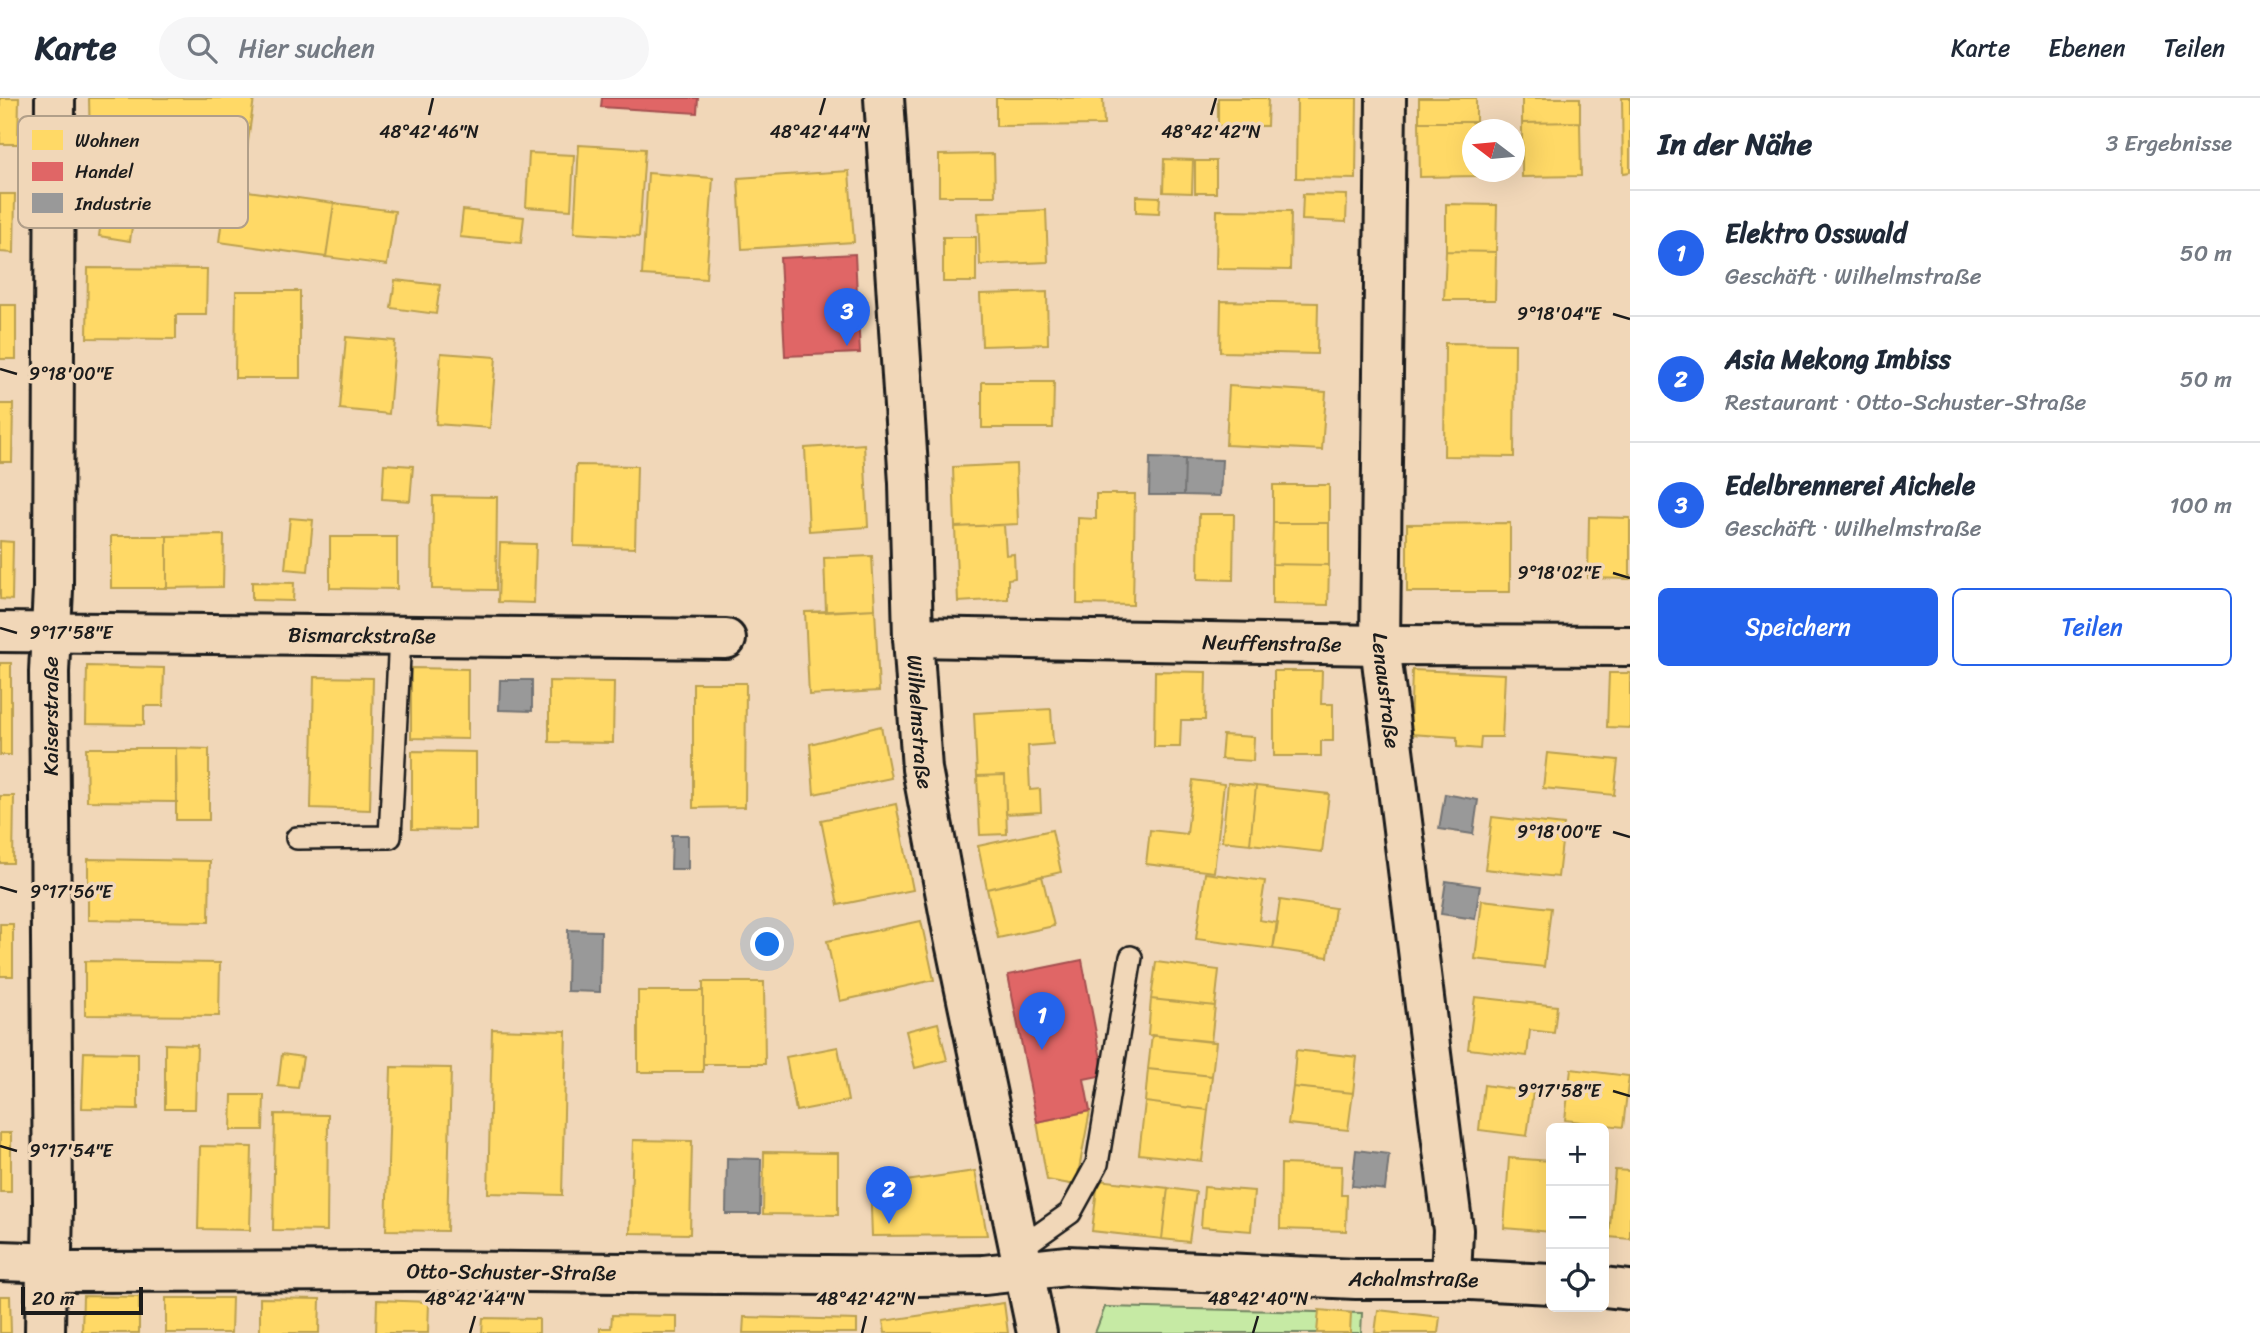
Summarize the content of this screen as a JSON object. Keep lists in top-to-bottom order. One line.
{"streets":{"street":["Bismarckstraße","Neuffenstraße","Lenaustraße","Kaiserstraße","Wilhelmstraße","Otto-Schuster-Straße","Achalmstraße"]},"crossings":[["Bismarckstraße","Kaiserstraße"],["Neuffenstraße","Lenaustraße"],["Neuffenstraße","Wilhelmstraße"],["Lenaustraße","Achalmstraße"],["Kaiserstraße","Otto-Schuster-Straße"],["Wilhelmstraße","Otto-Schuster-Straße"],["Wilhelmstraße","Achalmstraße"],["Otto-Schuster-Straße","Achalmstraße"]],"legend":["Wohnen","Handel","Industrie"],"scale_bar":"20 m","north":"left","page":{"header":"Karte","search":"Hier suchen","nav":["Karte","Ebenen","Teilen"],"heading":["In der Nähe","3 Ergebnisse"],"list":[{"mark":"1","name":"Elektro Osswald","note":"Geschäft · Wilhelmstraße","value":"50 m"},{"mark":"2","name":"Asia Mekong Imbiss","note":"Restaurant · Otto-Schuster-Straße","value":"50 m"},{"mark":"3","name":"Edelbrennerei Aichele","note":"Geschäft · Wilhelmstraße","value":"100 m"}],"pins":["3","1","2"],"buttons":["Speichern","Teilen"],"map_buttons":["+","−"],"scale":"20 m"},"coordinates":["48°42'46\"N","48°42'44\"N","48°42'42\"N","9°18'04\"E","9°18'00\"E","9°18'02\"E","9°17'58\"E","9°17'56\"E","9°17'54\"E","48°42'40\"N"]}
